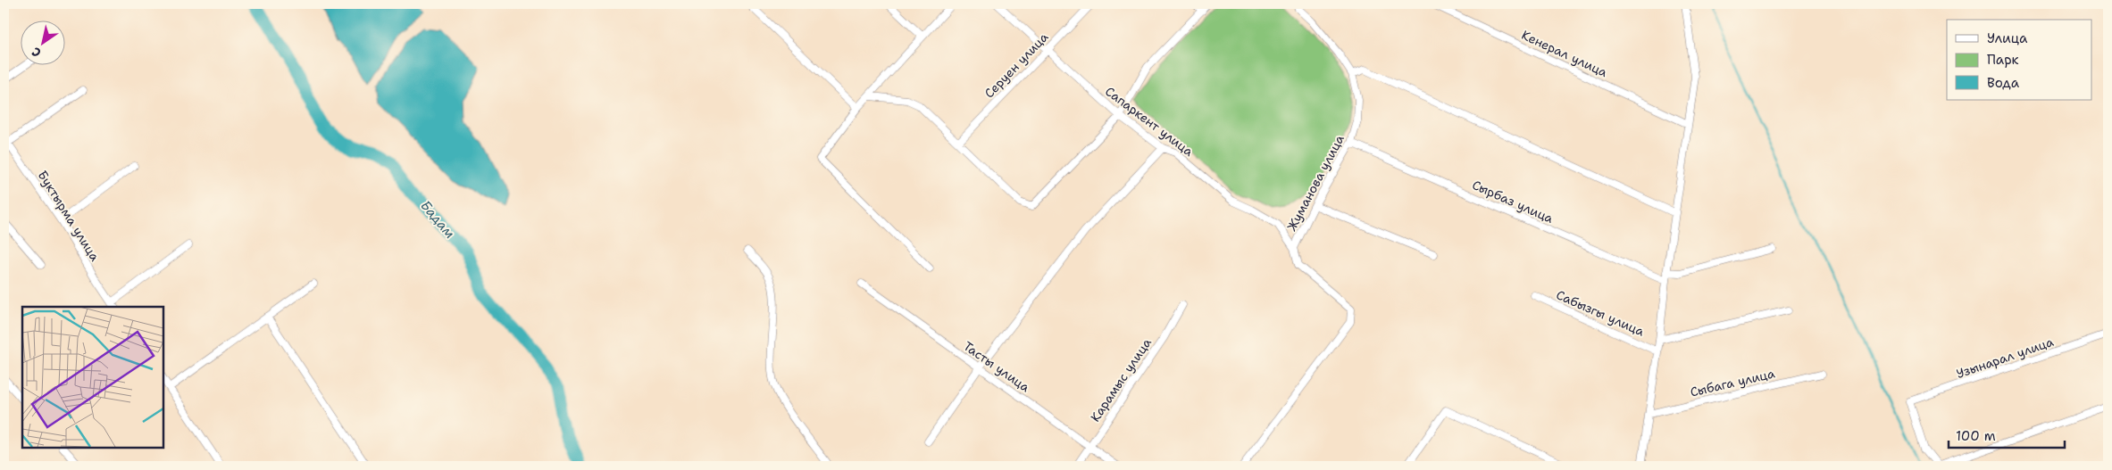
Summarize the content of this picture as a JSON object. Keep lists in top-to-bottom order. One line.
{"streets":{"street":["Кенерал улица","Серуен улица","Сапаркент улица","Жуманова улица","Сырбаз улица","Буктырма улица","Сабызгы улица","Узынарал улица","Тасты улица","Карамыс улица","Сыбага улица"]},"crossings":[["Серуен улица","Сапаркент улица"],["Сапаркент улица","Жуманова улица"],["Жуманова улица","Сырбаз улица"],["Тасты улица","Карамыс улица"]],"water":["Бадам"],"legend":["Улица","Парк","Вода"],"scale_bar":"100 m","north":"bottom left"}
